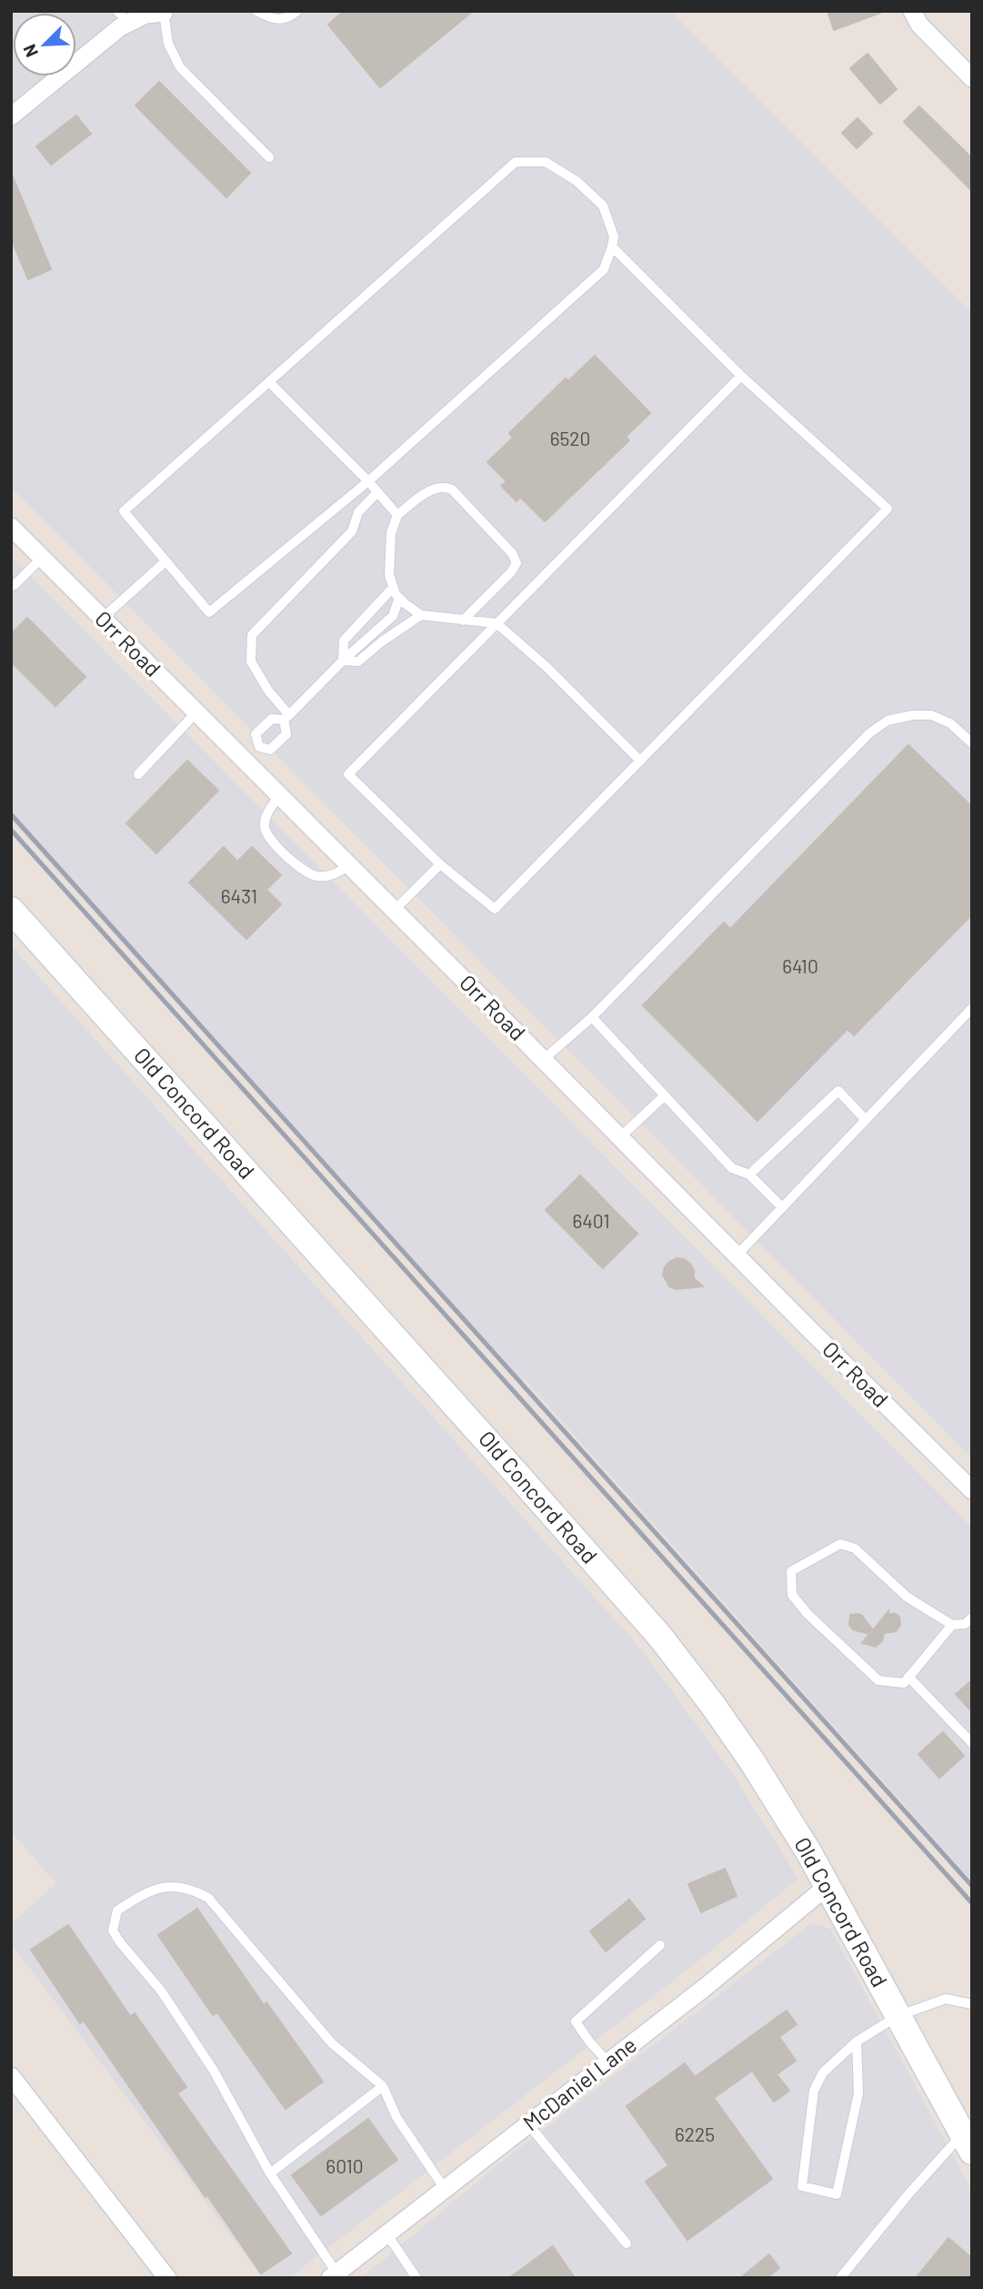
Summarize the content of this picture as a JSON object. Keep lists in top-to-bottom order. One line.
{"streets":{"street":["Orr Road","Old Concord Road","McDaniel Lane"]},"crossings":[["Old Concord Road","McDaniel Lane"]],"house_numbers":["6520","6431","6410","6401","6225","6010"],"north":"bottom left"}
